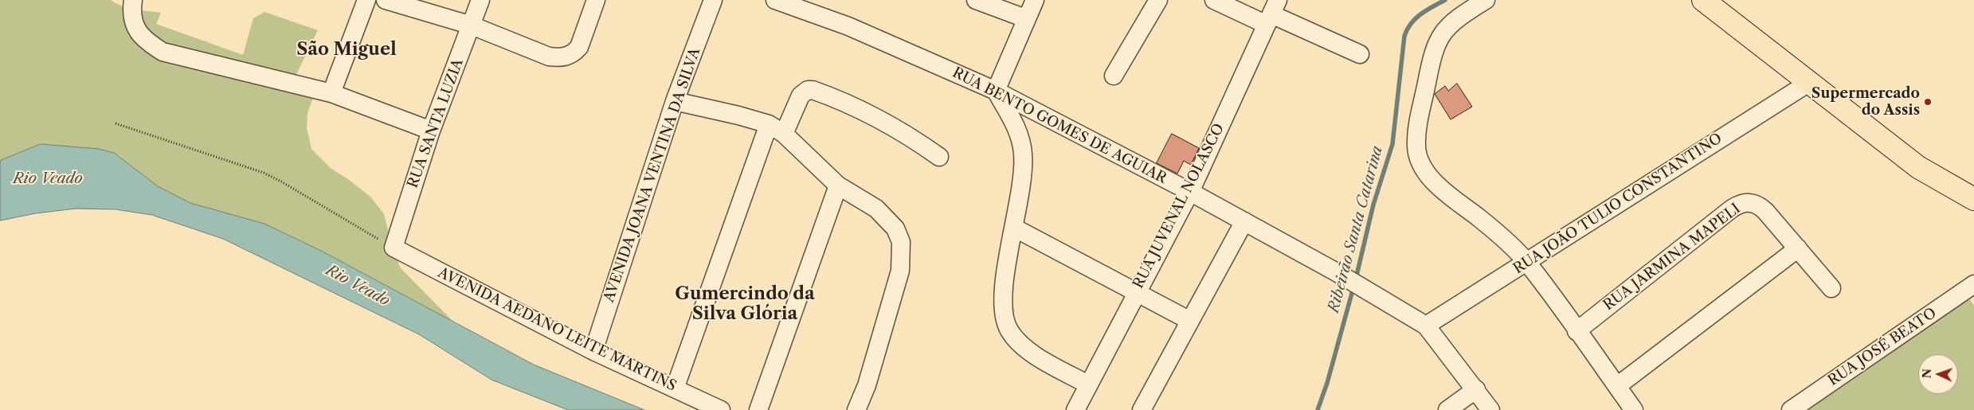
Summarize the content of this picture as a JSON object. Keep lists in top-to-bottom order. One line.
{"streets":{"street":["RUA SANTA LUZIA","RUA BENTO GOMES DE AGUIAR","AVENIDA JOANA VENTINA DA SILVA","RUA JOÃO TULIO CONSTANTINO","RUA JUVENAL NOLASCO","RUA JARMINA MAPELI","AVENIDA AEDANO LEITE MARTINS","RUA JOSÉ BEATO"]},"crossings":[["RUA SANTA LUZIA","AVENIDA AEDANO LEITE MARTINS"],["RUA BENTO GOMES DE AGUIAR","RUA JOÃO TULIO CONSTANTINO"],["RUA BENTO GOMES DE AGUIAR","RUA JUVENAL NOLASCO"],["AVENIDA JOANA VENTINA DA SILVA","AVENIDA AEDANO LEITE MARTINS"]],"districts":["São Miguel","Gumercindo da Silva Glória"],"water":["Rio Veado","Ribeirão Santa Catarina"],"places":["Supermercado do Assis"],"north":"left"}
